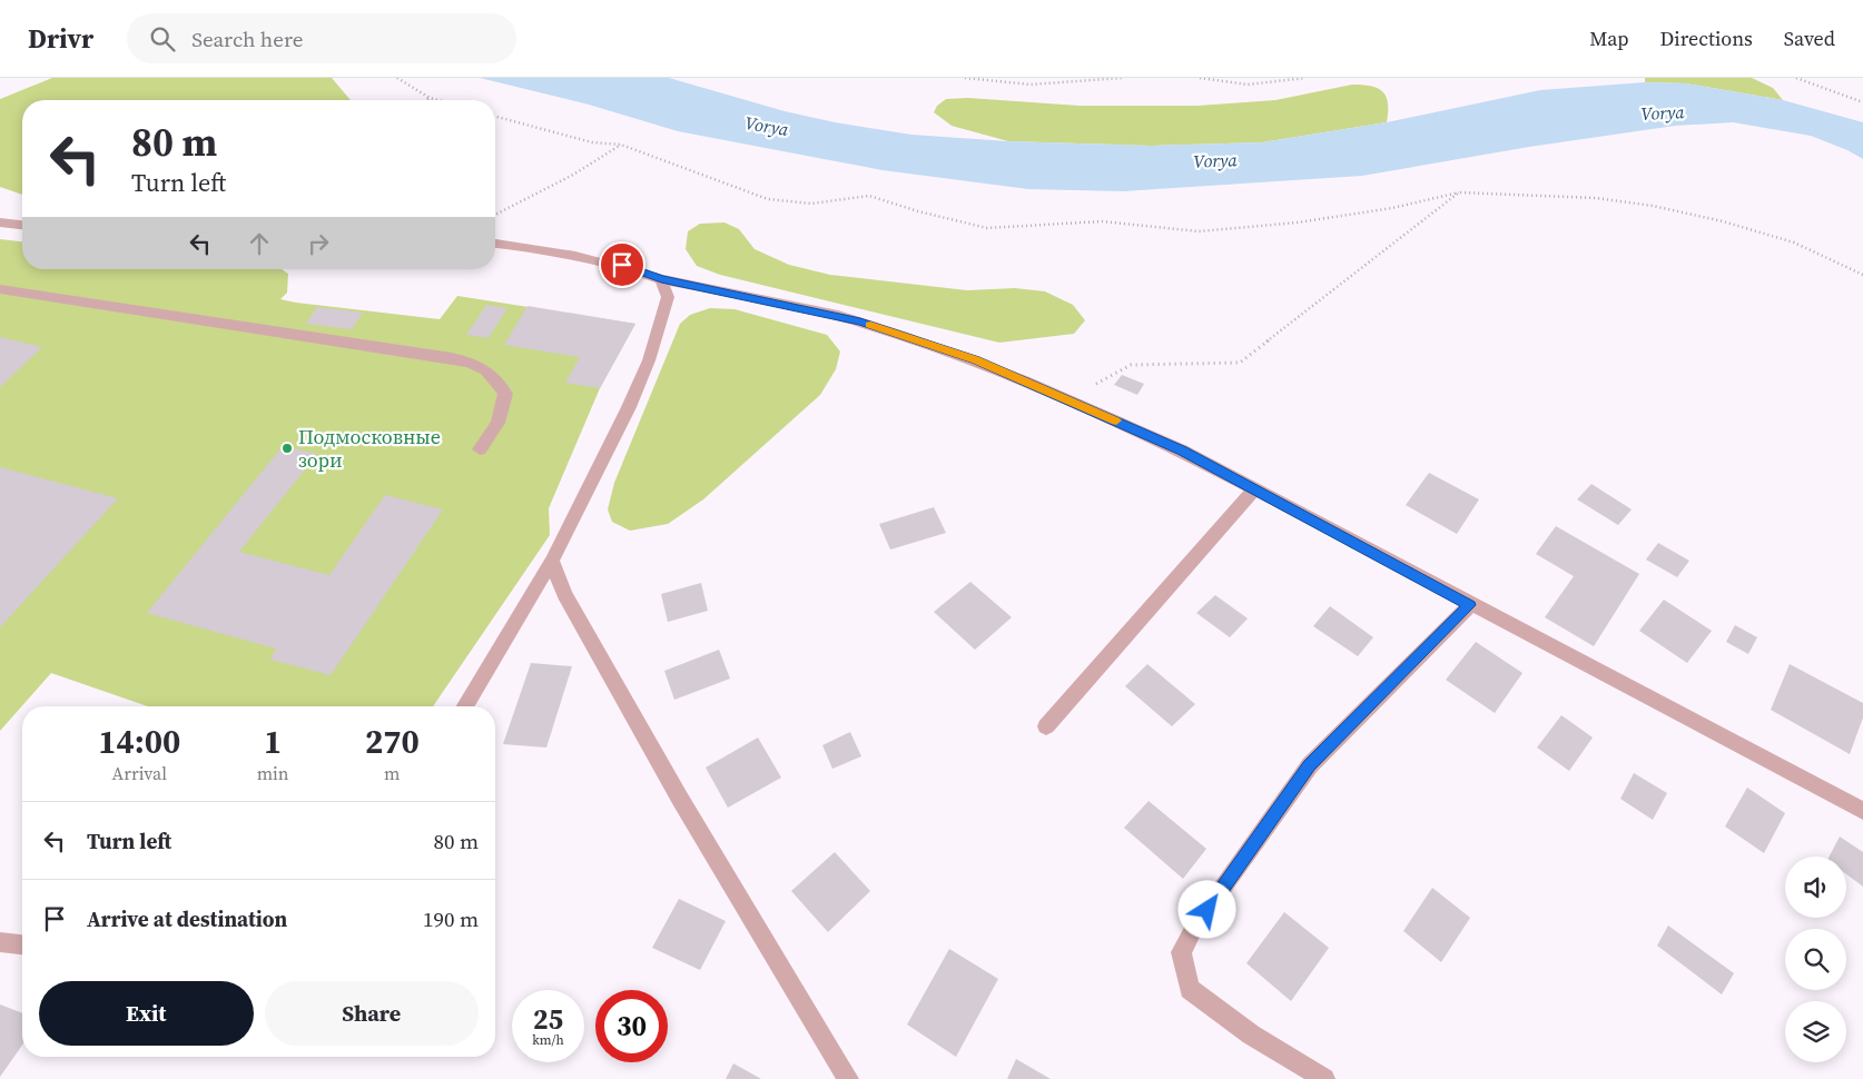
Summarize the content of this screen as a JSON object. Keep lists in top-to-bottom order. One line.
{"water":["Vorya"],"places":["Подмосковные зори"],"page":{"header":"Drivr","search":"Search here","nav":["Map","Directions","Saved"],"turn":["80 m","Turn left"],"eta":["14:00","Arrival","1","min","270","m"],"list":[{"name":"Turn left","value":"80 m"},{"name":"Arrive at destination","value":"190 m"}],"buttons":["Exit","Share"],"speed":"25 km/h","limit":"30"}}
